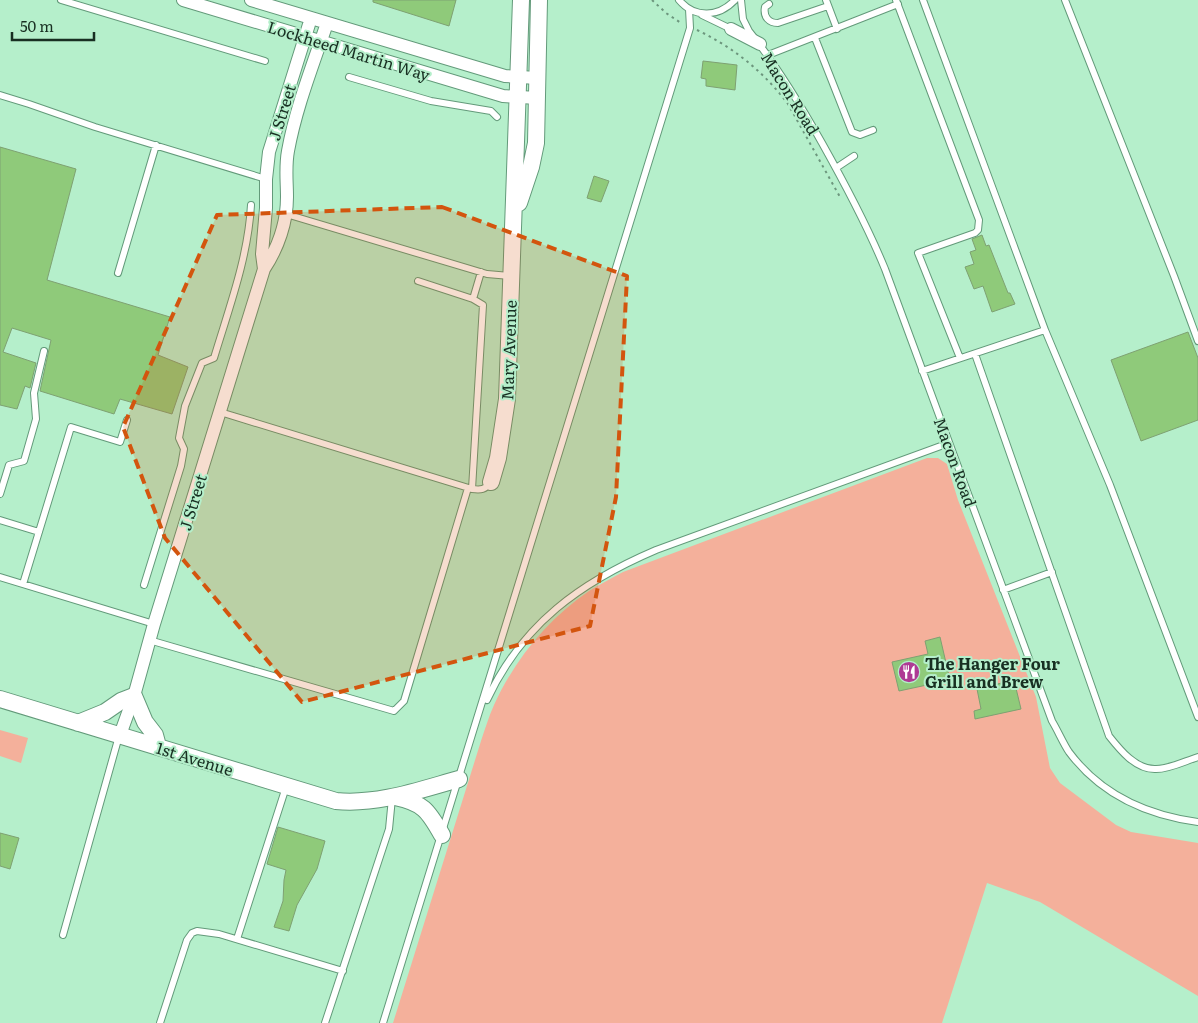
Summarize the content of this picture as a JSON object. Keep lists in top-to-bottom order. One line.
{"streets":{"street":["Lockheed Martin Way","Macon Road","J Street","Mary Avenue","1st Avenue"]},"crossings":[["Lockheed Martin Way","J Street"],["Lockheed Martin Way","Mary Avenue"],["J Street","1st Avenue"]],"places":{"restaurant":["The Hanger Four Grill and Brew"]},"scale_bar":"50 m"}
